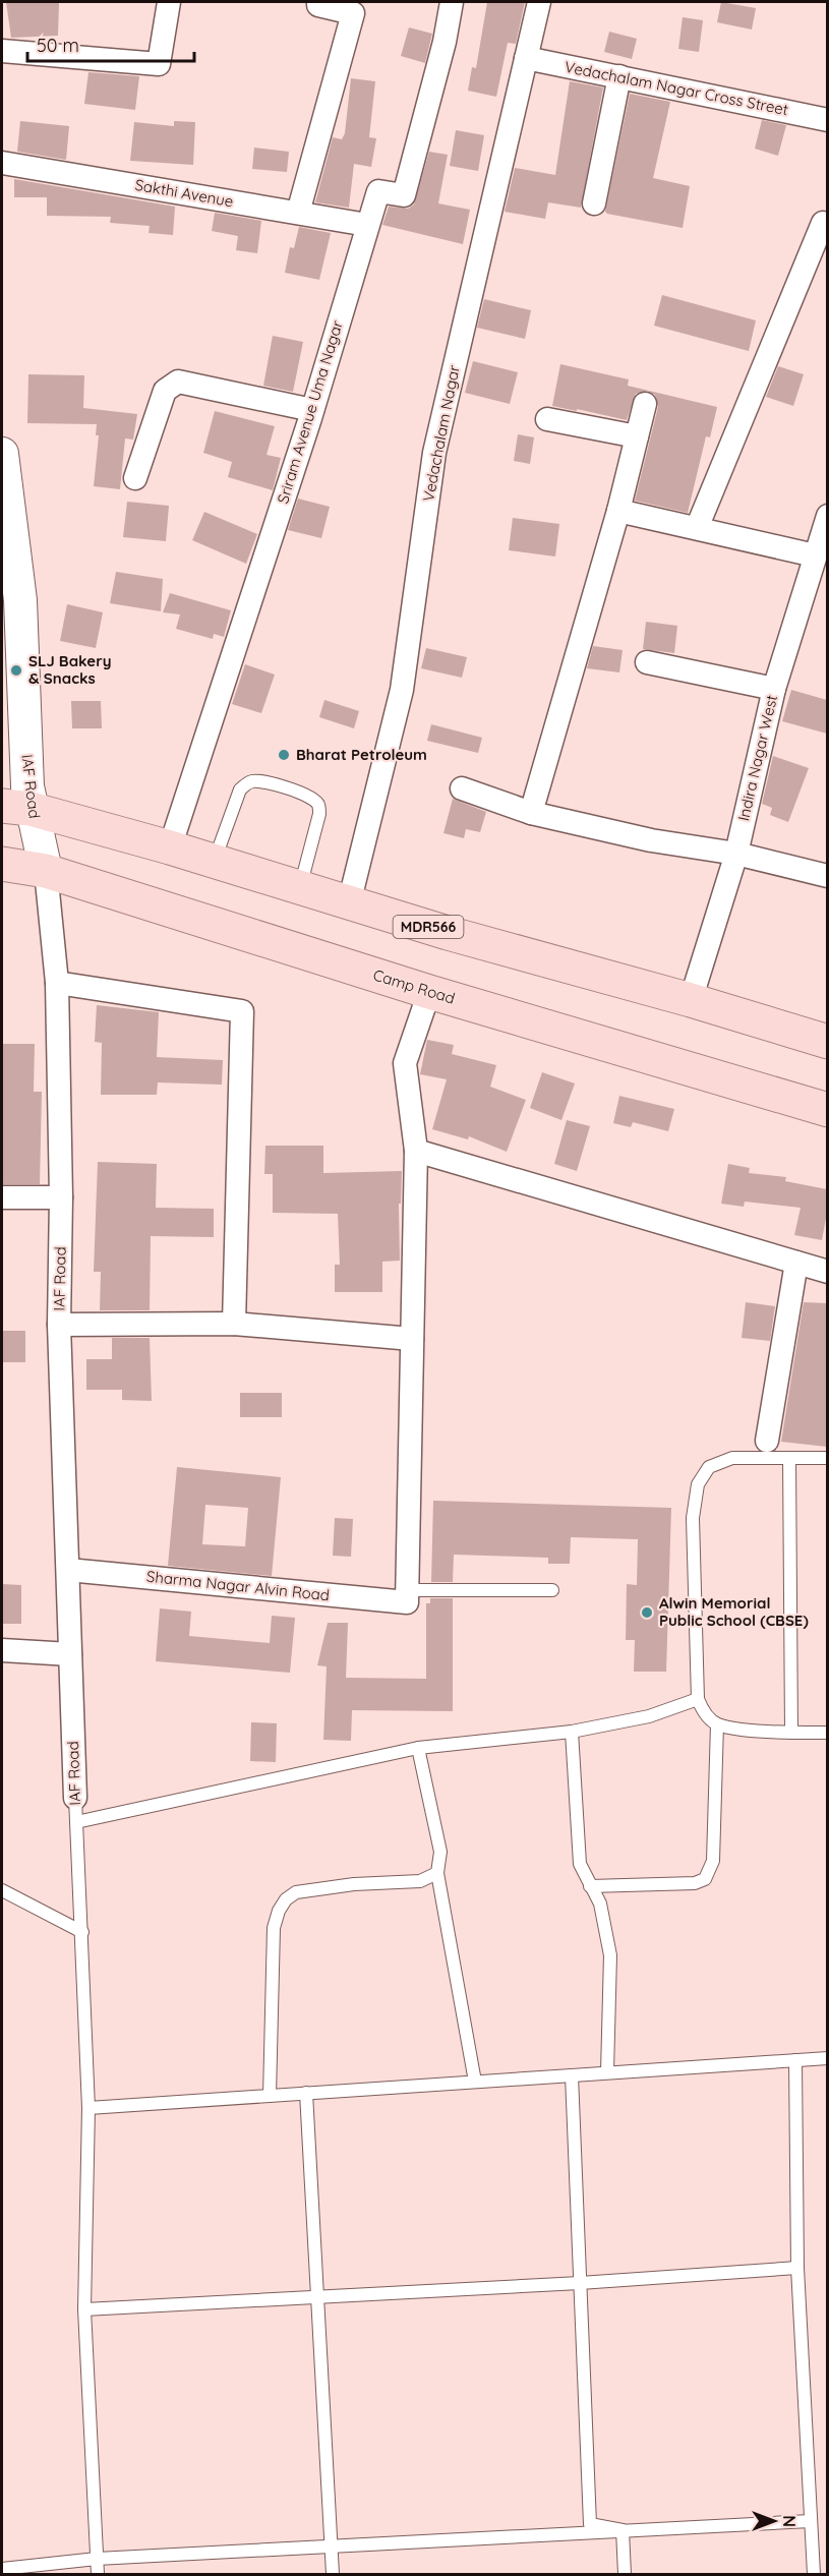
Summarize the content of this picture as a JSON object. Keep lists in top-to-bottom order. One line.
{"streets":{"main road":["MDR566","Camp Road"],"street":["Vedachalam Nagar Cross Street","Sakthi Avenue","Sriram Avenue Uma Nagar","Vedachalam Nagar","Indira Nagar West","IAF Road","Sharma Nagar Alvin Road"]},"crossings":[["Vedachalam Nagar Cross Street","Vedachalam Nagar"],["Sakthi Avenue","Sriram Avenue Uma Nagar"],["Sriram Avenue Uma Nagar","MDR566"],["Vedachalam Nagar","MDR566"],["Indira Nagar West","MDR566"],["IAF Road","MDR566"],["IAF Road","Camp Road"],["IAF Road","Sharma Nagar Alvin Road"]],"places":["SLJ Bakery & Snacks","Bharat Petroleum","Alwin Memorial Public School (CBSE)"],"scale_bar":"50 m","north":"right"}
